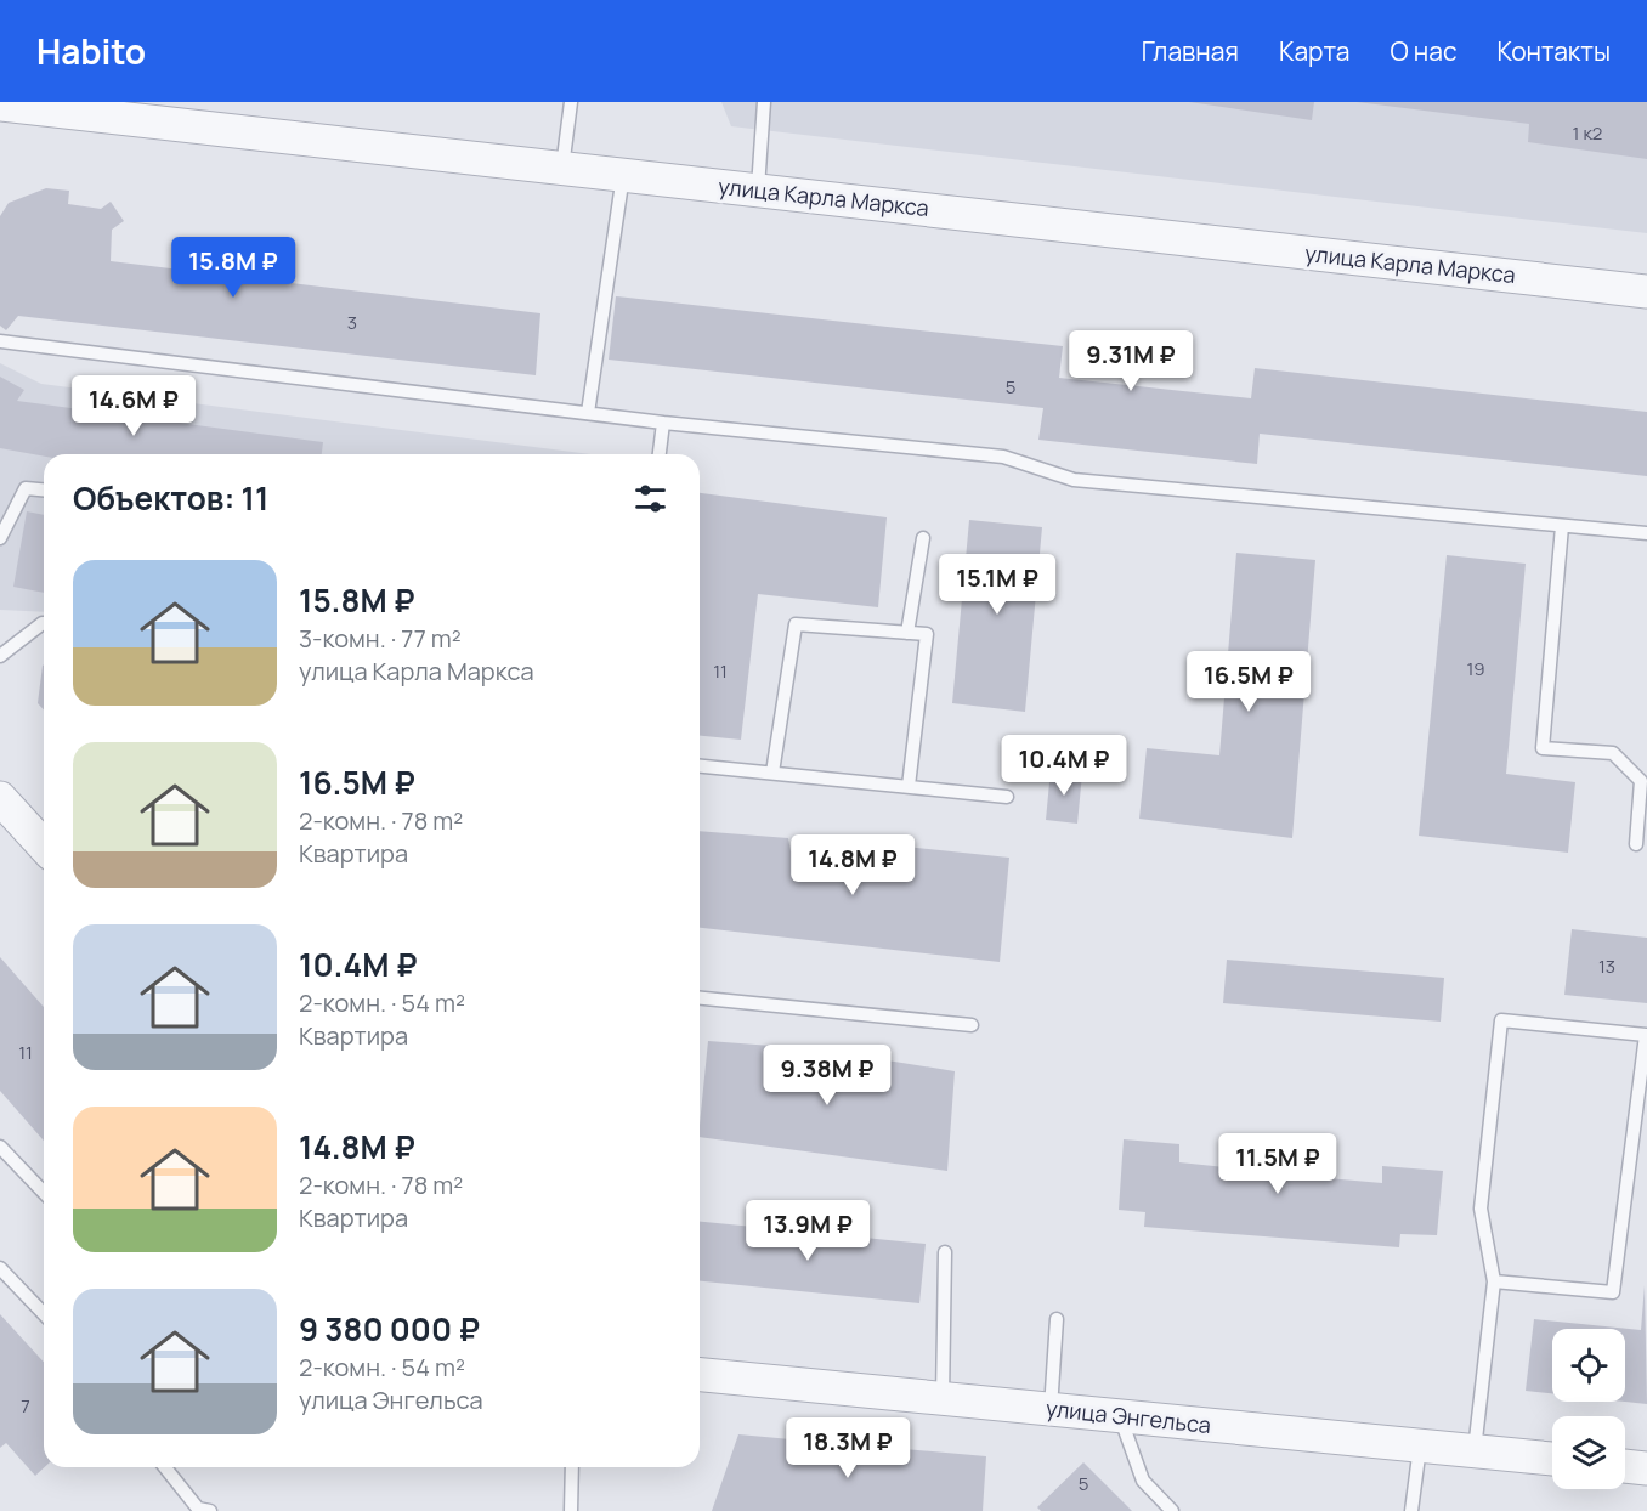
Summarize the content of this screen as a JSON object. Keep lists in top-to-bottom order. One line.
{"streets":{"street":["улица Карла Маркса","улица Энгельса"]},"house_numbers":["1 к2","3","5","19","11","13","11","7","5"],"page":{"header":"Habito","nav":["Главная","Карта","О нас","Контакты"],"price":["15.8M ₽","9.31M ₽","14.6M ₽","15.1M ₽","16.5M ₽","10.4M ₽","14.8M ₽","9.38M ₽","11.5M ₽","13.9M ₽","18.3M ₽"],"heading":"Объектов: 11","list":[{"name":"15.8M ₽","note":"3-комн. · 77 m² · улица Карла Маркса"},{"name":"16.5M ₽","note":"2-комн. · 78 m² · Квартира"},{"name":"10.4M ₽","note":"2-комн. · 54 m² · Квартира"},{"name":"14.8M ₽","note":"2-комн. · 78 m² · Квартира"},{"name":"9 380 000 ₽","note":"2-комн. · 54 m² · улица Энгельса"}]}}
